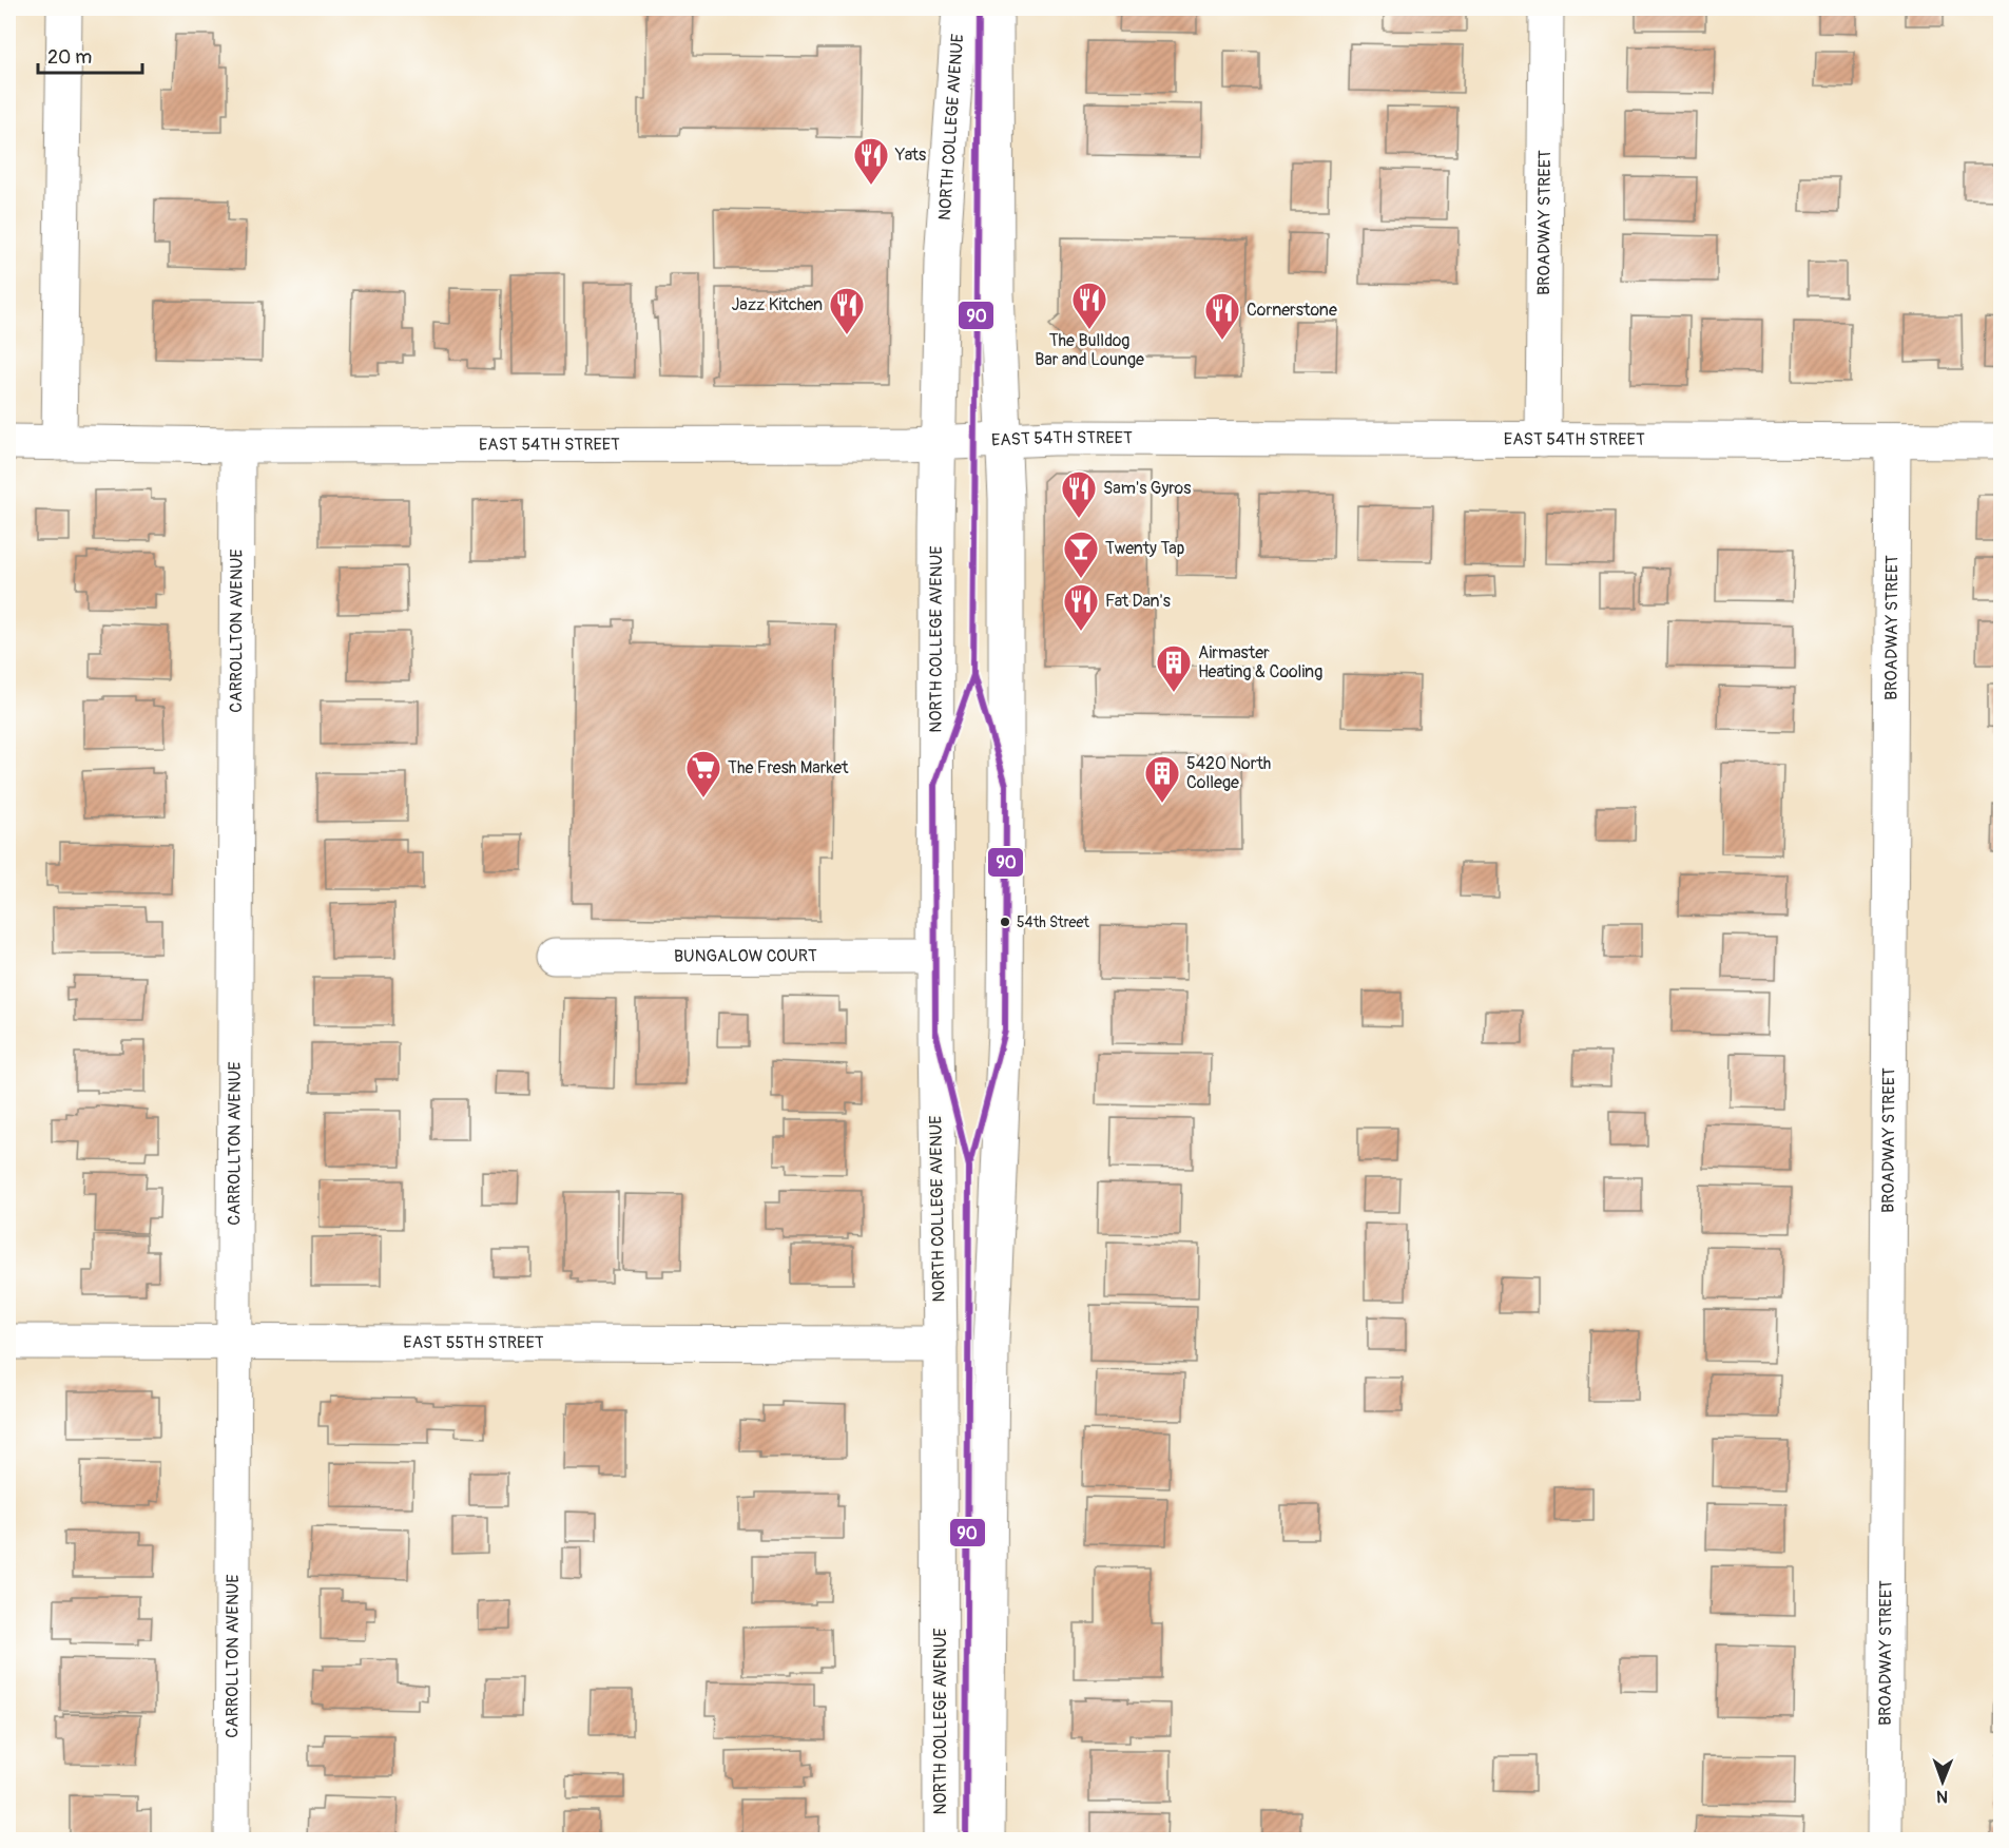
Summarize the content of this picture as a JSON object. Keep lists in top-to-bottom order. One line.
{"streets":{"street":["NORTH COLLEGE AVENUE","BROADWAY STREET","EAST 54TH STREET","CARROLLTON AVENUE","BUNGALOW COURT","EAST 55TH STREET"]},"crossings":[["NORTH COLLEGE AVENUE","EAST 54TH STREET"],["NORTH COLLEGE AVENUE","BUNGALOW COURT"],["NORTH COLLEGE AVENUE","EAST 55TH STREET"],["BROADWAY STREET","EAST 54TH STREET"],["EAST 54TH STREET","CARROLLTON AVENUE"],["CARROLLTON AVENUE","EAST 55TH STREET"]],"places":{"restaurant":["Yats","The Bulldog Bar and Lounge","Jazz Kitchen","Cornerstone","Sam's Gyros","Fat Dan's"],"bar":["Twenty Tap"],"building":["Airmaster Heating & Cooling","5420 North College"],"supermarket":["The Fresh Market"],"other":["54th Street"]},"lines":["transit line 90"],"scale_bar":"20 m","north":"bottom"}
